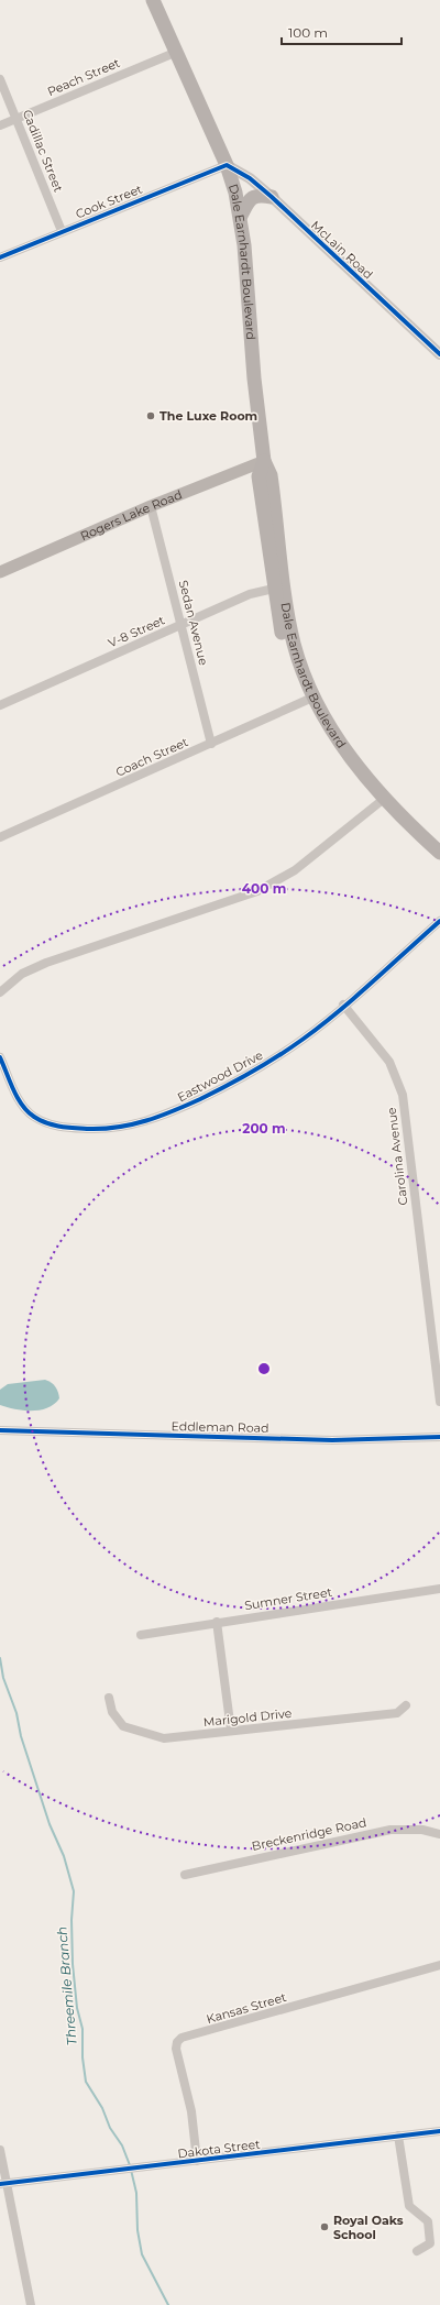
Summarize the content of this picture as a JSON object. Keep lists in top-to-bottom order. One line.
{"streets":{"main road":["Dale Earnhardt Boulevard","Rogers Lake Road"],"street":["Peach Street","Cadillac Street","Cook Street","McLain Road","Sedan Avenue","V-8 Street","Coach Street","Eastwood Drive","Carolina Avenue","Eddleman Road","Sumner Street","Marigold Drive","Breckenridge Road","Kansas Street","Dakota Street"]},"crossings":[["Peach Street","Cadillac Street"],["Peach Street","Dale Earnhardt Boulevard"],["Cadillac Street","Cook Street"],["Cook Street","McLain Road"],["Cook Street","Dale Earnhardt Boulevard"],["McLain Road","Dale Earnhardt Boulevard"],["Dale Earnhardt Boulevard","Rogers Lake Road"],["Dale Earnhardt Boulevard","V-8 Street"],["Dale Earnhardt Boulevard","Coach Street"],["Rogers Lake Road","Sedan Avenue"],["Sedan Avenue","V-8 Street"],["Sedan Avenue","Coach Street"],["Eastwood Drive","Carolina Avenue"],["Kansas Street","Dakota Street"]],"water":["Threemile Branch"],"places":["The Luxe Room","Royal Oaks School"],"scale_bar":"100 m","rings":["400 m","200 m"]}
